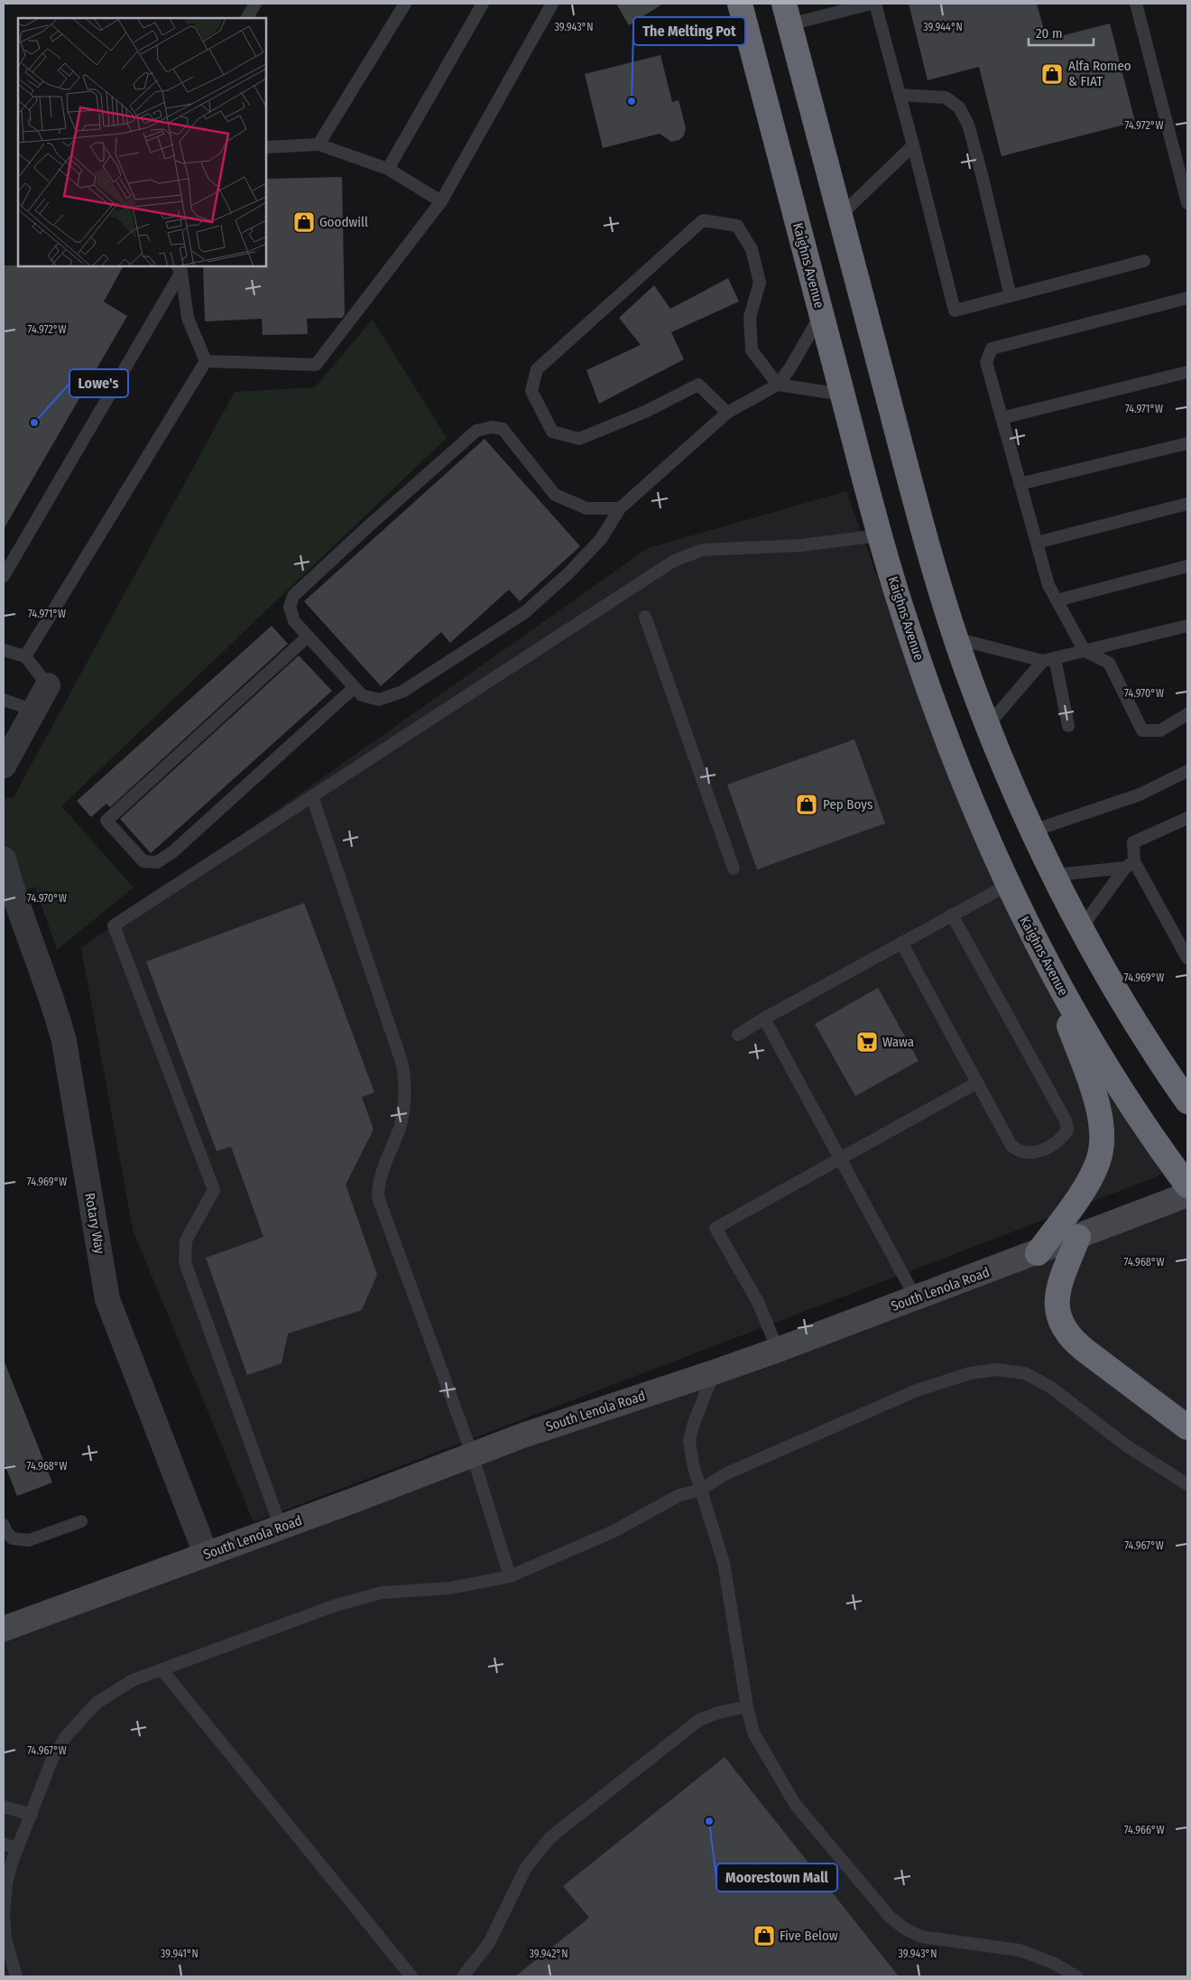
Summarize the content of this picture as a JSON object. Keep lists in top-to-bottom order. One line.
{"streets":{"highway":["Kaighns Avenue"],"street":["Rotary Way","South Lenola Road"]},"crossings":[["Rotary Way","South Lenola Road"]],"places":{"shop":["Alfa Romeo & FIAT","Goodwill","Pep Boys","Five Below"],"other":["The Melting Pot","Lowe's","Moorestown Mall"],"supermarket":["Wawa"]},"scale_bar":"20 m","coordinates":["39.943°N","39.944°N","74.972°W","74.971°W","74.970°W","74.969°W","74.968°W","74.967°W","74.966°W","39.941°N","39.942°N"]}
